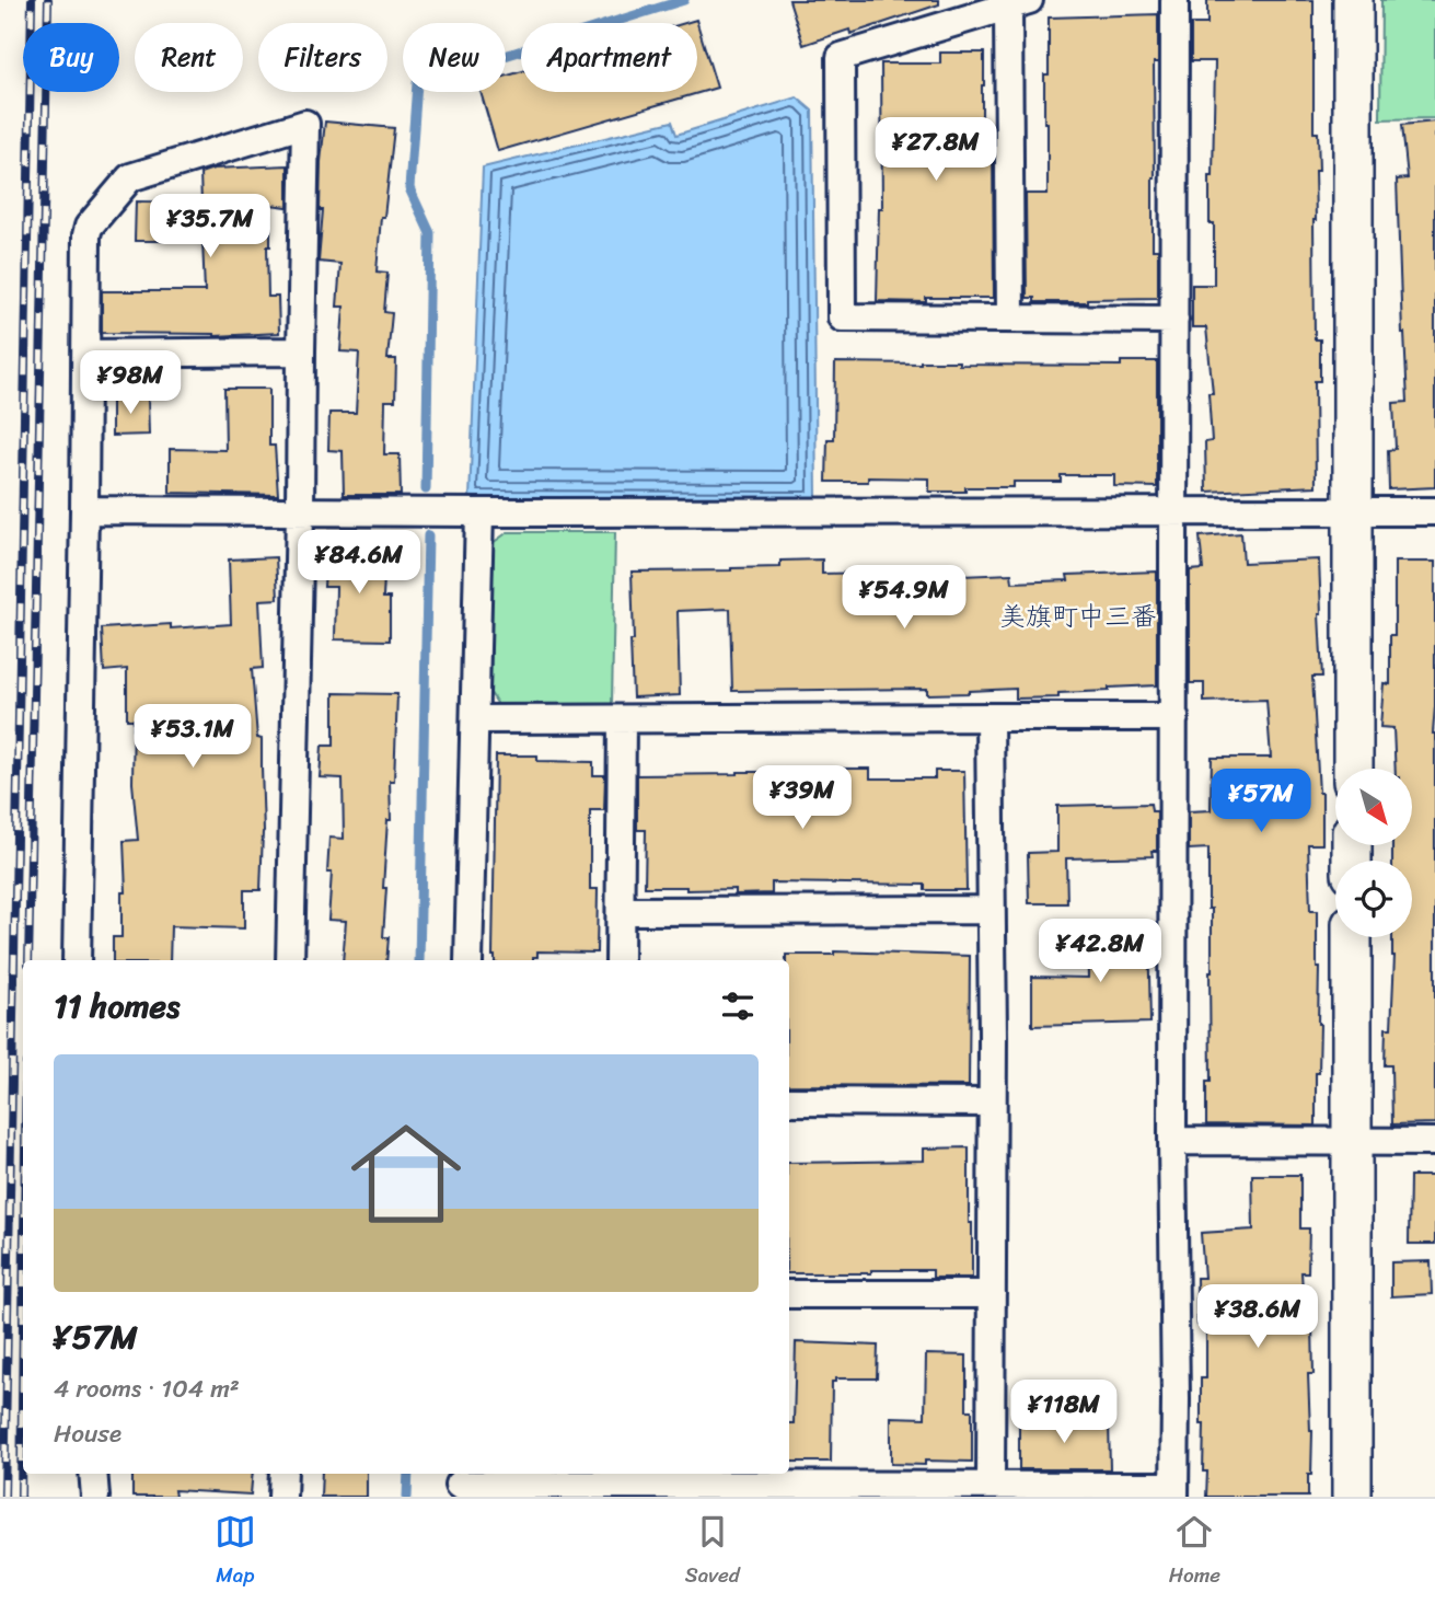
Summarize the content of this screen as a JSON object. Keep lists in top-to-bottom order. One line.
{"districts":["美旗町中三番"],"north":"bottom right","page":{"chip":["Buy","Rent","Filters","New","Apartment"],"price":["¥27.8M","¥35.7M","¥98M","¥84.6M","¥54.9M","¥53.1M","¥39M","¥57M","¥42.8M","¥38.6M","¥118M"],"heading":"11 homes","list":[{"name":"¥57M","note":"4 rooms · 104 m² · House"}],"tabs":["Map","Saved","Home"]}}
